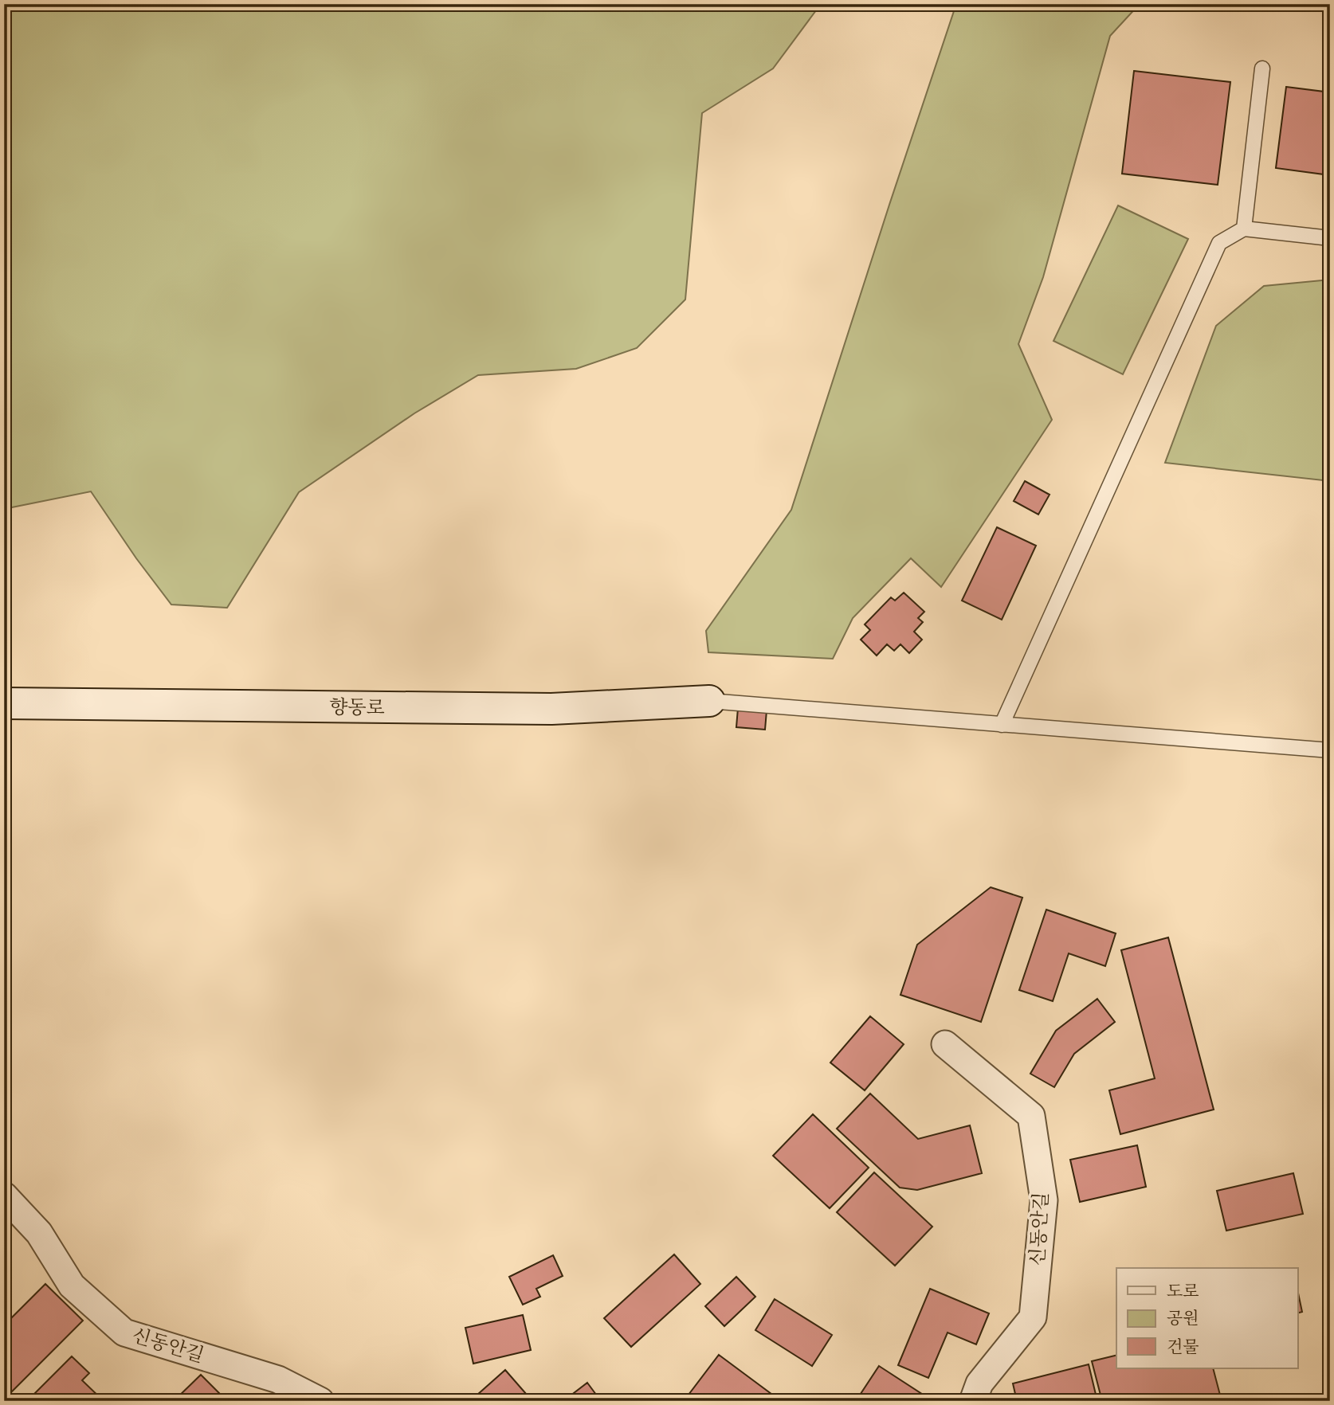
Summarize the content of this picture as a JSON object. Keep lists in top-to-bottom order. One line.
{"streets":{"street":["향동로","신동안길"]},"legend":["도로","공원","건물"]}
